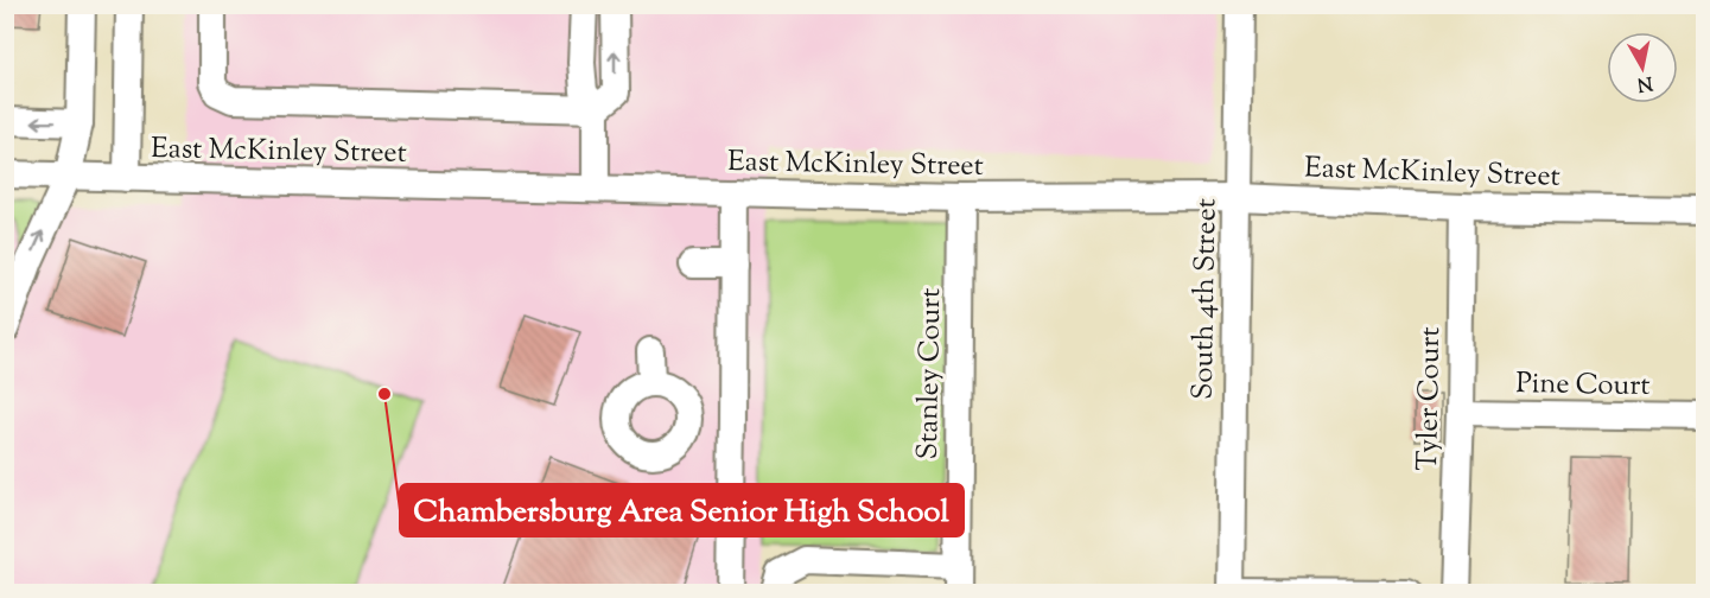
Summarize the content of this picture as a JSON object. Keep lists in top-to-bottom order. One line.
{"streets":{"street":["East McKinley Street","South 4th Street","Stanley Court","Pine Court","Tyler Court"]},"crossings":[["East McKinley Street","South 4th Street"],["East McKinley Street","Stanley Court"],["East McKinley Street","Tyler Court"],["Pine Court","Tyler Court"]],"places":["Chambersburg Area Senior High School"],"north":"bottom"}
